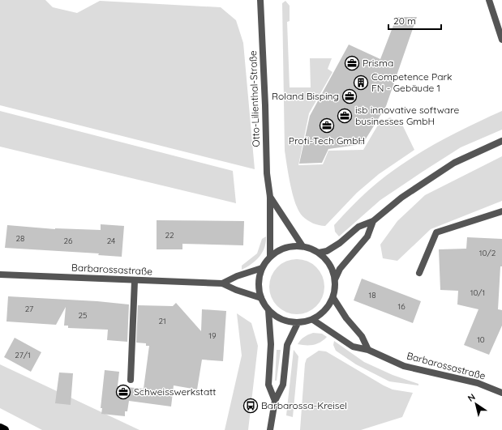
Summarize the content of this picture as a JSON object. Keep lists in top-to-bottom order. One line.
{"streets":{"street":["Otto-Lilienthal-Straße","Barbarossastraße"]},"crossings":[["Otto-Lilienthal-Straße","Barbarossastraße"]],"places":{"office":["Prisma","Roland Bisping","isb innovative software businesses GmbH","Profi-Tech GmbH","Schweisswerkstatt"],"building":["Competence Park FN - Gebäude 1"],"bus stop":["Barbarossa-Kreisel"]},"house_numbers":["22","28","26","24","10/2","10/1","18","16","27","25","21","19","10","27/1"],"scale_bar":"20 m","north":"top left"}
